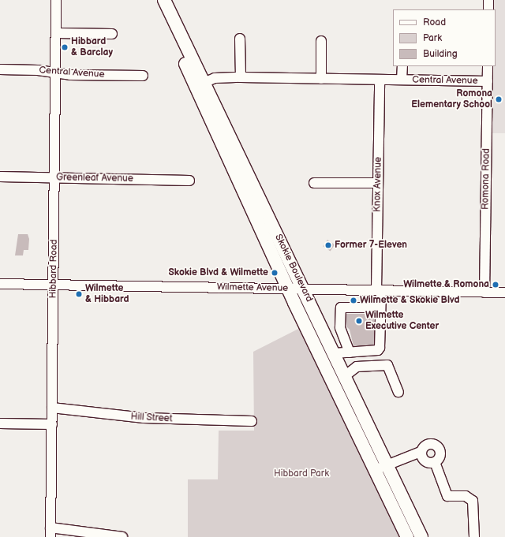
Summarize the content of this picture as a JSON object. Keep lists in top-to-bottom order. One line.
{"streets":{"main road":["Skokie Boulevard"],"street":["Central Avenue","Greenleaf Avenue","Romona Road","Knox Avenue","Hibbard Road","Wilmette Avenue","Hill Street"]},"crossings":[["Central Avenue","Romona Road"],["Central Avenue","Knox Avenue"],["Central Avenue","Skokie Boulevard"],["Central Avenue","Hibbard Road"],["Greenleaf Avenue","Hibbard Road"],["Romona Road","Wilmette Avenue"],["Knox Avenue","Wilmette Avenue"],["Skokie Boulevard","Wilmette Avenue"],["Hibbard Road","Wilmette Avenue"],["Hibbard Road","Hill Street"]],"parks":["Hibbard Park"],"places":["Hibbard & Barclay","Romona Elementary School","Former 7-Eleven","Skokie Blvd & Wilmette","Wilmette & Romona","Wilmette & Hibbard","Wilmette & Skokie Blvd","Wilmette Executive Center"],"legend":["Road","Park","Building"]}
